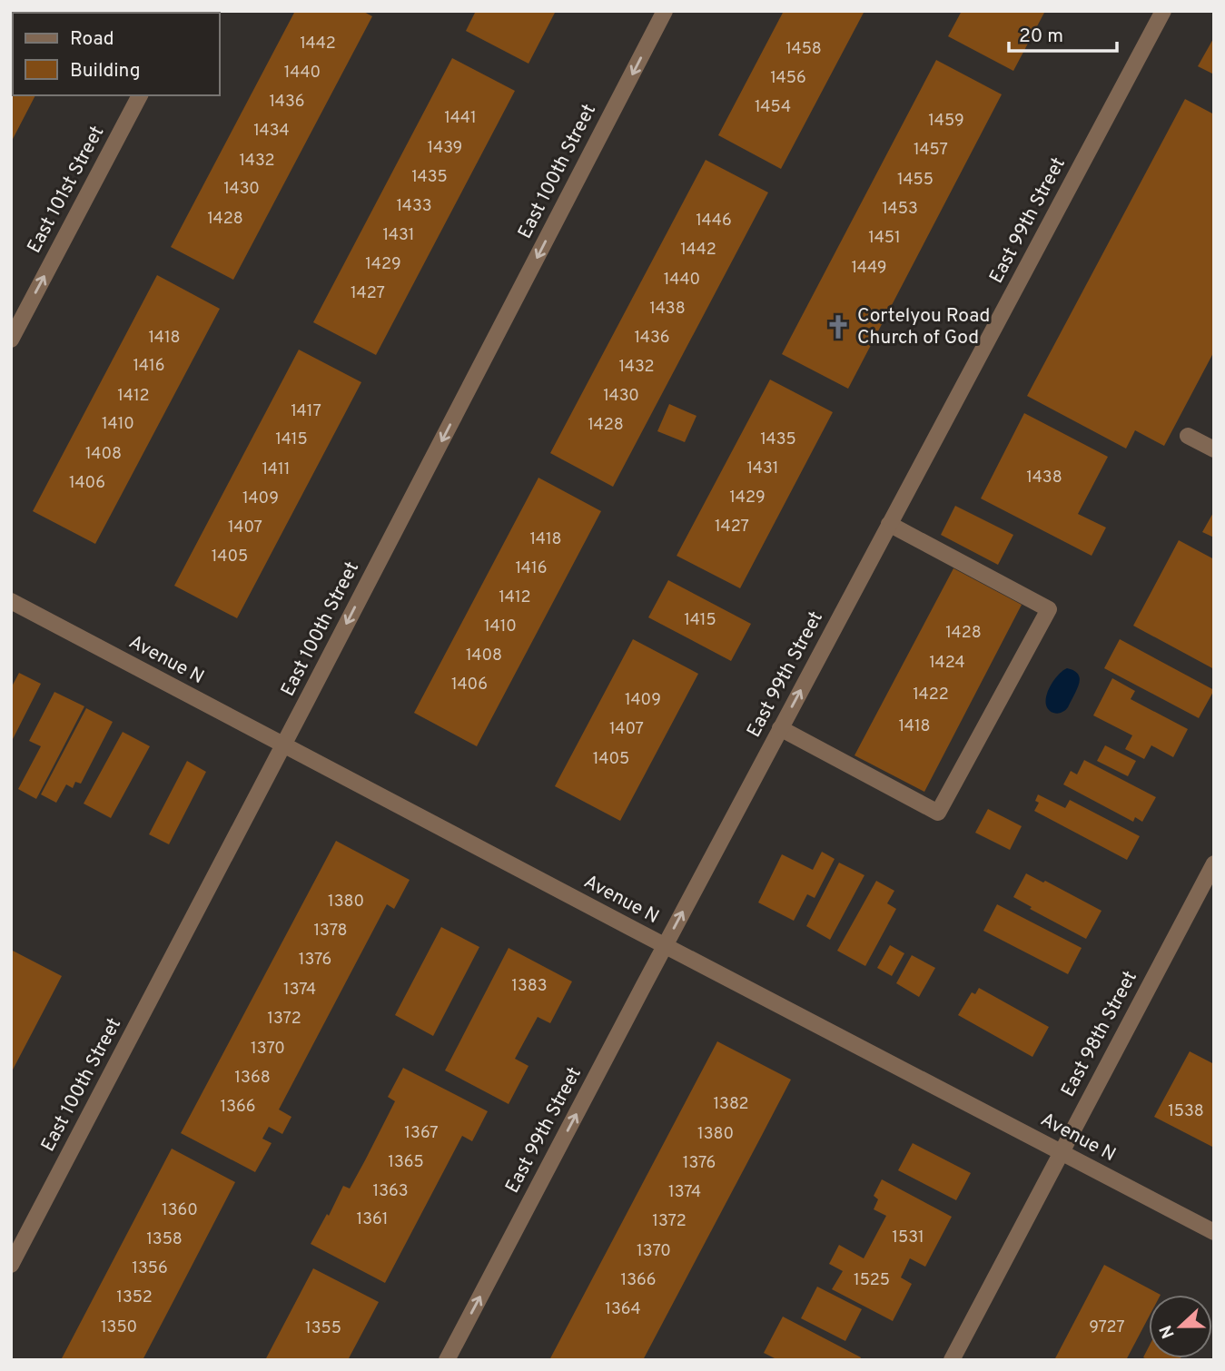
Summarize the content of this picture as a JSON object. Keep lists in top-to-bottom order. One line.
{"streets":{"street":["East 100th Street","East 101st Street","East 99th Street","Avenue N","East 98th Street"]},"crossings":[["East 100th Street","Avenue N"],["East 99th Street","Avenue N"],["Avenue N","East 98th Street"]],"one_way":["East 100th Street","East 101st Street","East 99th Street"],"places":{"church":["Cortelyou Road Church of God"]},"house_numbers":["1442","1458","1440","1456","1436","1454","1441","1459","1434","1439","1457","1432","1435","1455","1430","1433","1453","1428","1446","1431","1451","1442","1429","1449","1440","1427","1438","1418","1436","1416","1432","1412","1430","1417","1410","1428","1415","1435","1408","1431","1411","1438","1406","1429","1409","1427","1407","1418","1405","1416","1412","1415","1410","1428","1408","1424","1406","1422","1409","1418","1407","1405","1380","1378","1376","1383","1374","1372","1370","1368","1382","1366","1538","1367","1380","1365","1376","1363","1374","1360","1361","1372","1531","1358","1370","1356","1366","1525","1352","1364","1350","9727","1355"],"legend":["Road","Building"],"scale_bar":"20 m","north":"left"}
